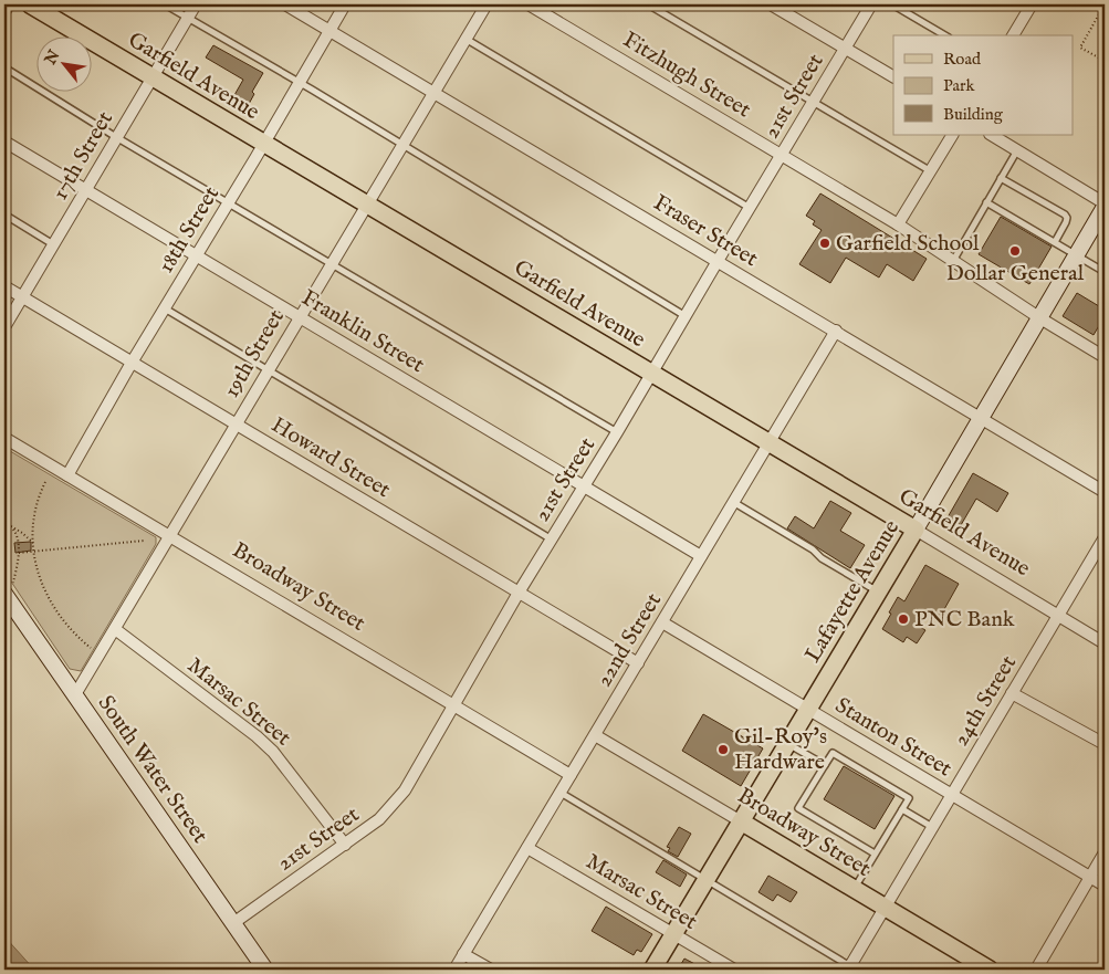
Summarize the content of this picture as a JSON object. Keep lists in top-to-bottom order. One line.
{"streets":{"main road":["Garfield Avenue","Broadway Street","Lafayette Avenue"],"street":["Fitzhugh Street","21st Street","17th Street","18th Street","Fraser Street","Franklin Street","19th Street","Howard Street","22nd Street","24th Street","Marsac Street","Stanton Street","South Water Street"]},"crossings":[["Fitzhugh Street","21st Street"],["Fitzhugh Street","Lafayette Avenue"],["Garfield Avenue","21st Street"],["Garfield Avenue","17th Street"],["Garfield Avenue","18th Street"],["Garfield Avenue","19th Street"],["Garfield Avenue","Lafayette Avenue"],["Garfield Avenue","22nd Street"],["Garfield Avenue","24th Street"],["21st Street","Fraser Street"],["21st Street","Franklin Street"],["21st Street","Howard Street"],["21st Street","Broadway Street"],["21st Street","Marsac Street"],["21st Street","South Water Street"],["17th Street","Franklin Street"],["17th Street","Howard Street"],["18th Street","Fraser Street"],["18th Street","Franklin Street"],["18th Street","Howard Street"],["18th Street","Broadway Street"],["Fraser Street","19th Street"],["Fraser Street","Lafayette Avenue"],["Fraser Street","22nd Street"],["Franklin Street","19th Street"],["Franklin Street","22nd Street"],["19th Street","Howard Street"],["19th Street","Broadway Street"],["19th Street","Marsac Street"],["19th Street","South Water Street"],["Howard Street","22nd Street"],["Broadway Street","Lafayette Avenue"],["Broadway Street","22nd Street"],["Broadway Street","24th Street"],["Lafayette Avenue","Marsac Street"],["Lafayette Avenue","Stanton Street"],["22nd Street","Marsac Street"],["22nd Street","Stanton Street"],["24th Street","Stanton Street"]],"places":["Garfield School","Dollar General","PNC Bank","Gil-Roy's Hardware"],"legend":["Road","Park","Building"],"north":"top left"}
